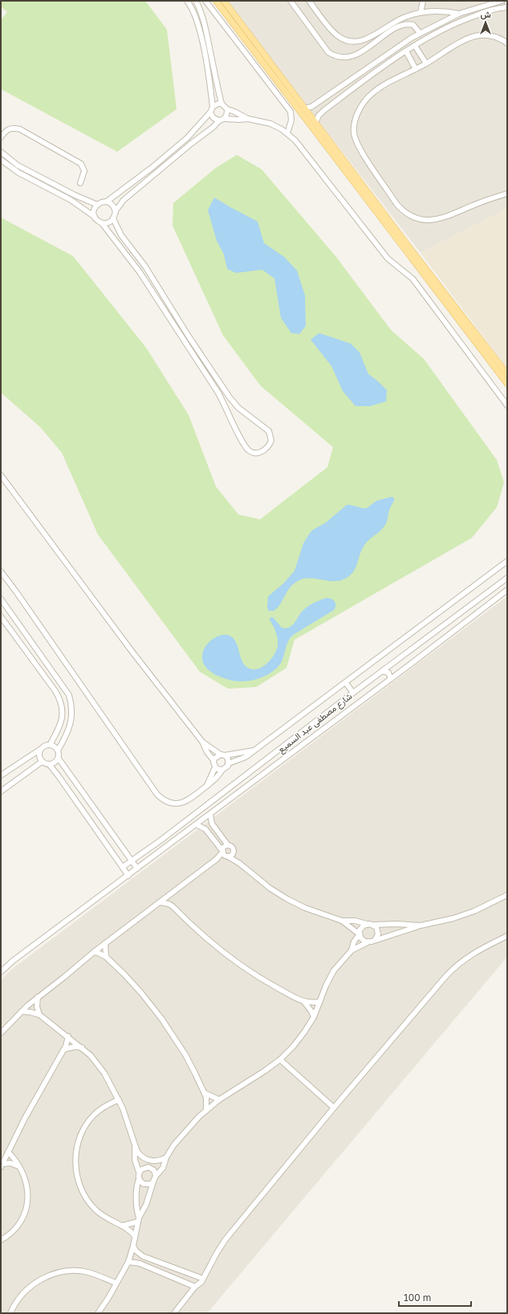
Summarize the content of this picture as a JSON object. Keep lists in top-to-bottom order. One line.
{"streets":{"street":["شارع مصطفى عبد السميع"]},"scale_bar":"100 m","north":"top"}
